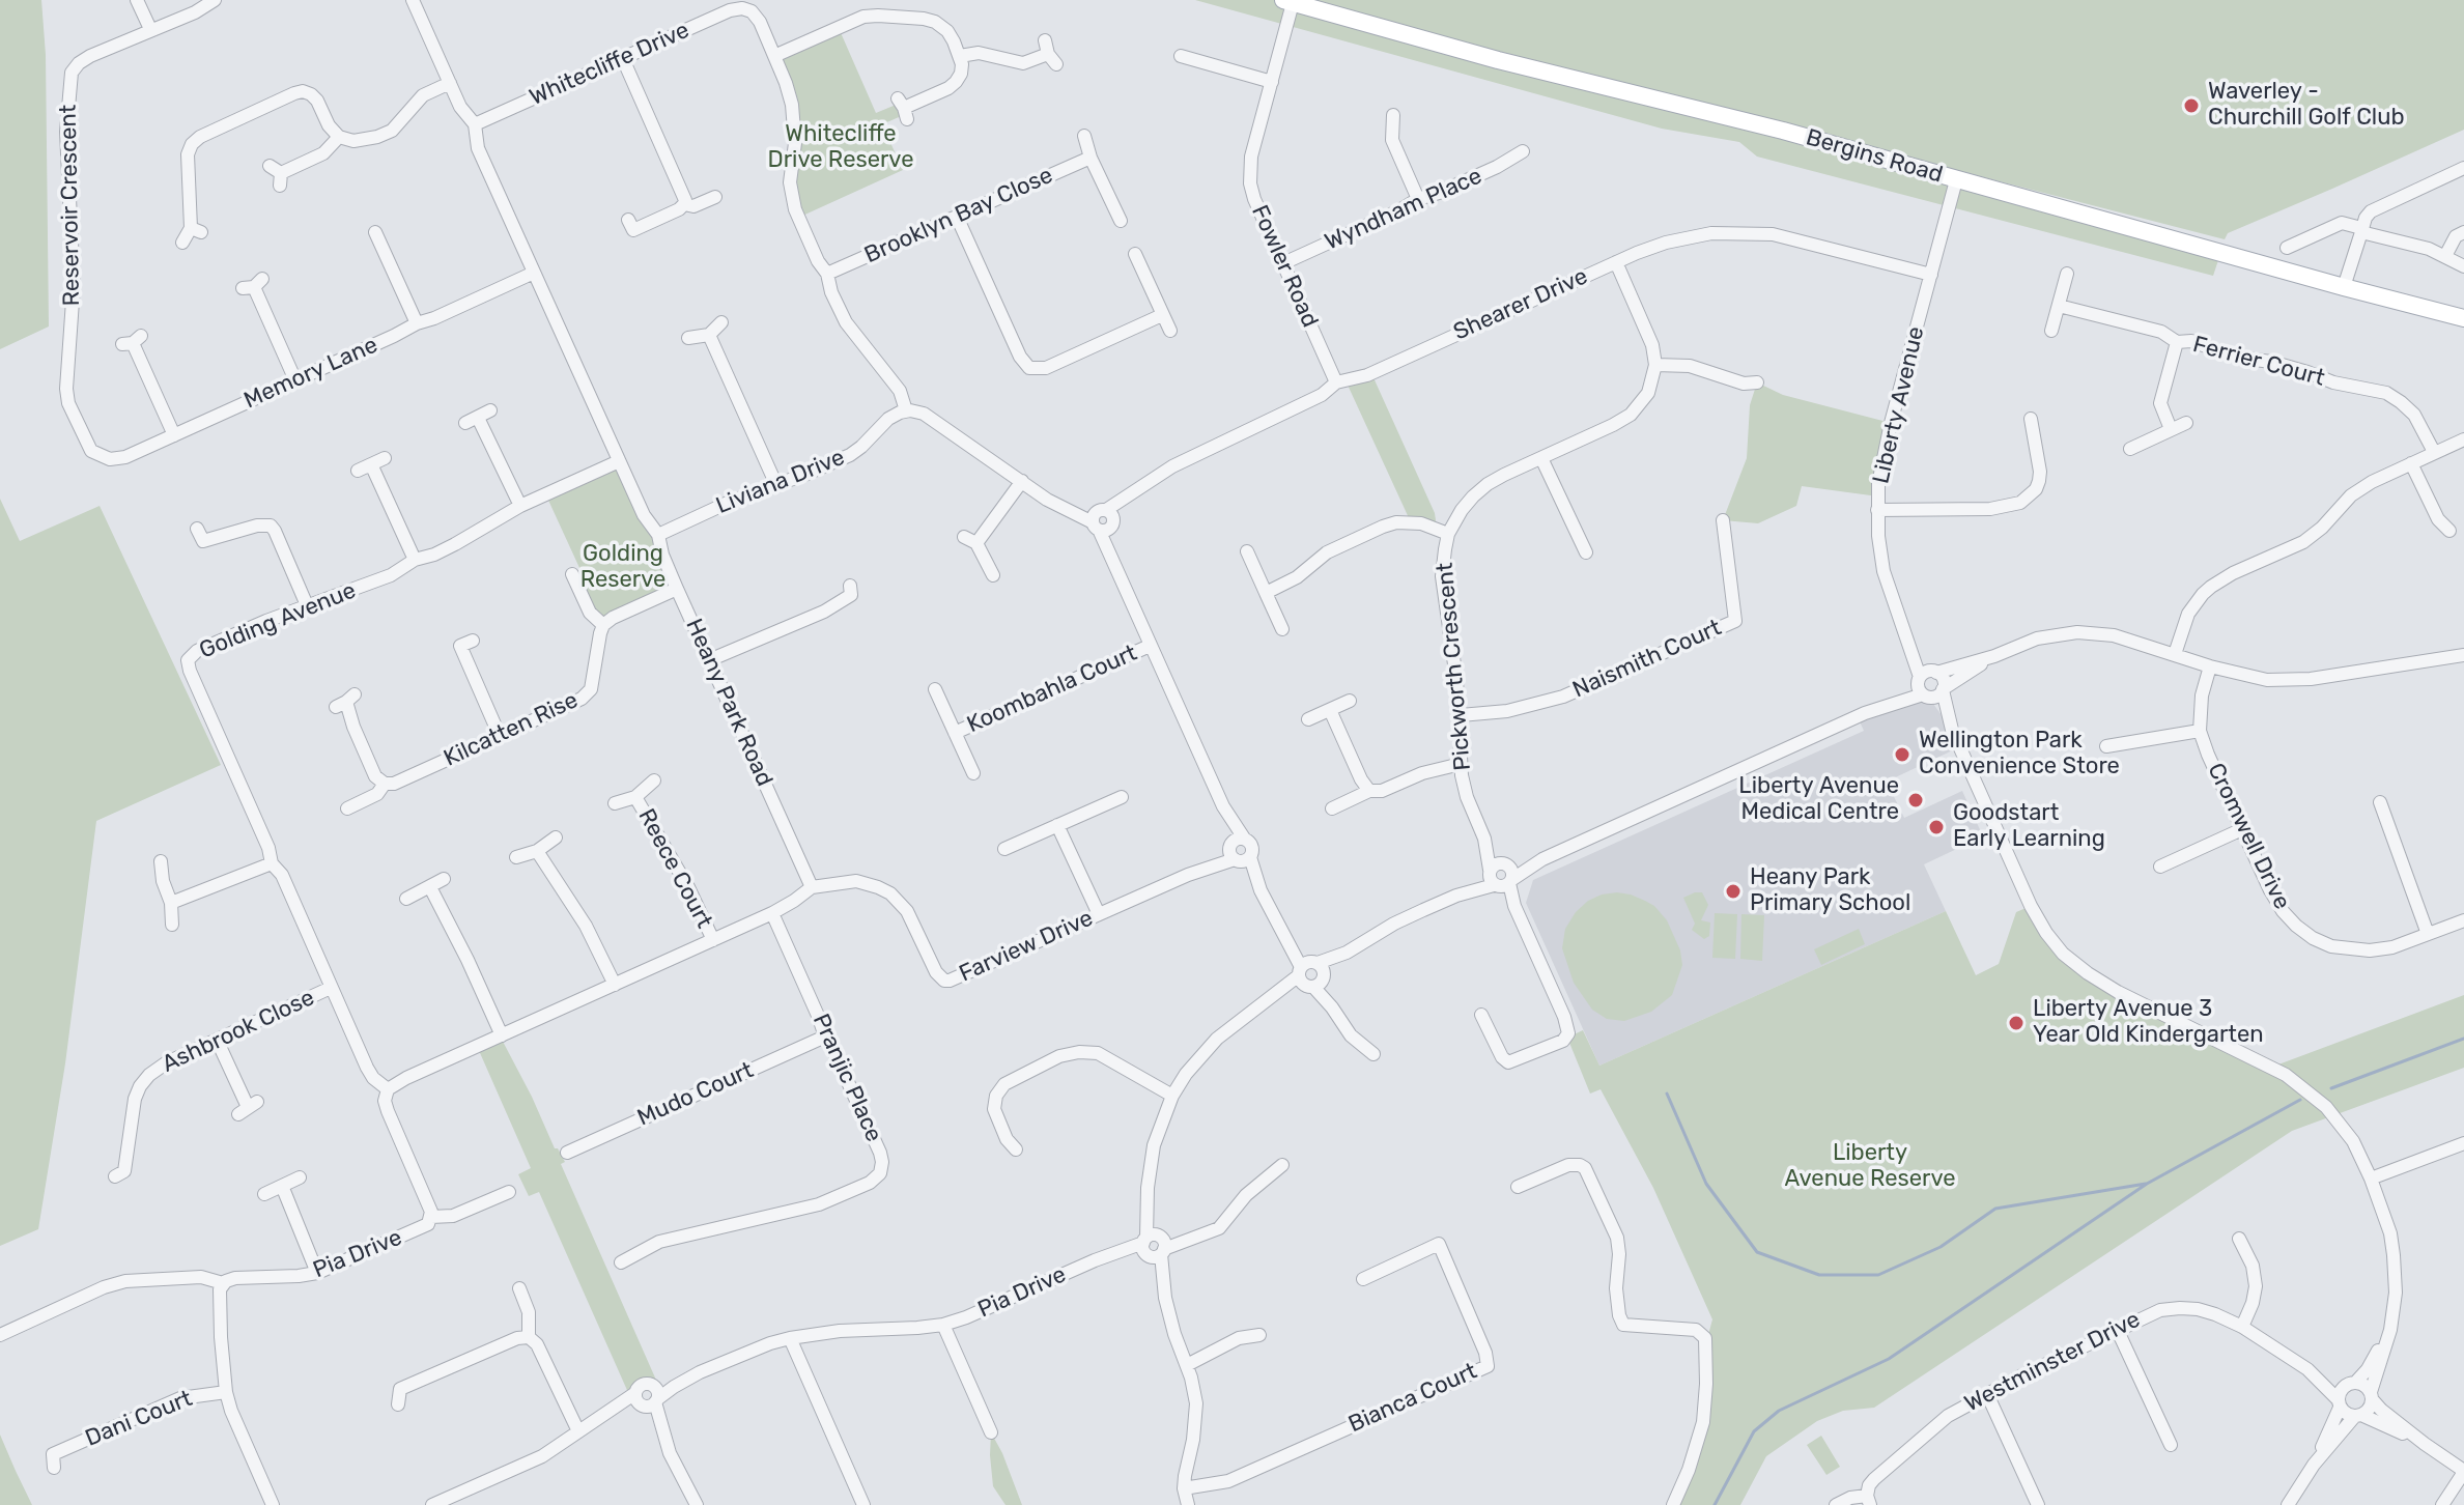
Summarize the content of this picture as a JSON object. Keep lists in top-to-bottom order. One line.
{"streets":{"main road":["Bergins Road"],"street":["Whitecliffe Drive","Reservoir Crescent","Wyndham Place","Brooklyn Bay Close","Fowler Road","Shearer Drive","Ferrier Court","Memory Lane","Liberty Avenue","Liviana Drive","Golding Avenue","Naismith Court","Pickworth Crescent","Koombahla Court","Heany Park Road","Kilcatten Rise","Cromwell Drive","Reece Court","Farview Drive","Ashbrook Close","Pranjic Place","Mudo Court","Pia Drive","Westminster Drive","Bianca Court","Dani Court"]},"crossings":[["Whitecliffe Drive","Brooklyn Bay Close"],["Whitecliffe Drive","Liviana Drive"],["Whitecliffe Drive","Heany Park Road"],["Bergins Road","Fowler Road"],["Bergins Road","Liberty Avenue"],["Reservoir Crescent","Memory Lane"],["Wyndham Place","Fowler Road"],["Fowler Road","Shearer Drive"],["Shearer Drive","Liberty Avenue"],["Memory Lane","Heany Park Road"],["Liberty Avenue","Westminster Drive"],["Liviana Drive","Heany Park Road"],["Golding Avenue","Heany Park Road"],["Golding Avenue","Ashbrook Close"],["Naismith Court","Pickworth Crescent"],["Heany Park Road","Farview Drive"],["Pranjic Place","Mudo Court"]],"parks":["Whitecliffe Drive Reserve","Golding Reserve","Liberty Avenue Reserve"],"places":["Waverley - Churchill Golf Club","Wellington Park Convenience Store","Liberty Avenue Medical Centre","Goodstart Early Learning","Heany Park Primary School","Liberty Avenue 3 Year Old Kindergarten"]}
